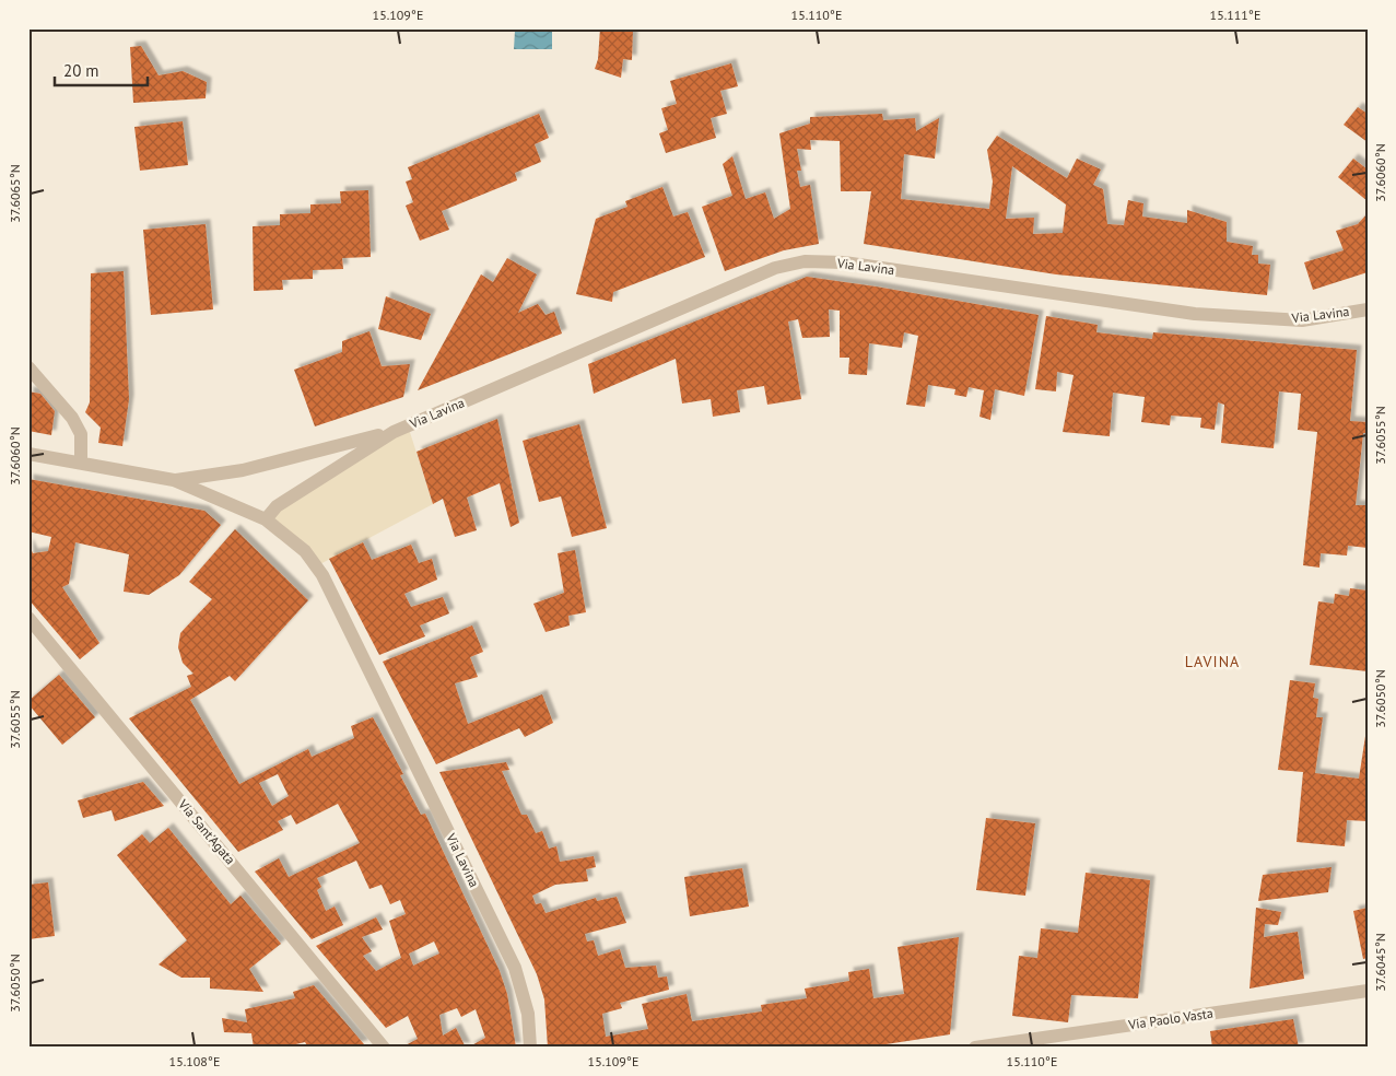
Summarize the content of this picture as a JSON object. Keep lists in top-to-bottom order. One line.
{"streets":{"street":["Via Lavina","Via Sant'Agata","Via Paolo Vasta"]},"districts":["LAVINA"],"scale_bar":"20 m","coordinates":["15.109°E","15.110°E","15.111°E","37.6060°N","37.6065°N","37.6055°N","37.6050°N","37.6045°N","15.108°E"]}
